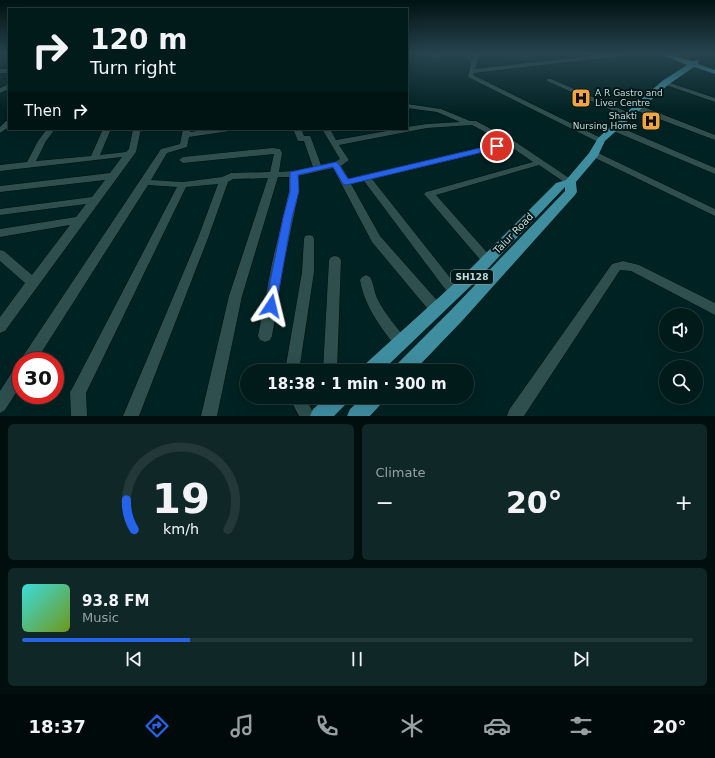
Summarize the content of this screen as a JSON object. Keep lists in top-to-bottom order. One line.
{"streets":{"main road":["Talur Road","SH128"]},"places":{"hospital":["A R Gastro and Liver Centre","Shakti Nursing Home"]},"page":{"turn":["120 m","Turn right"],"then":"Then","limit":"30","trip":"18:38 · 1 min · 300 m","tile":"Climate","heat":["−","20°","+"],"song":["93.8 FM","Music"],"tabs":["18:37","20°"],"gauge":["19","km/h"]}}
